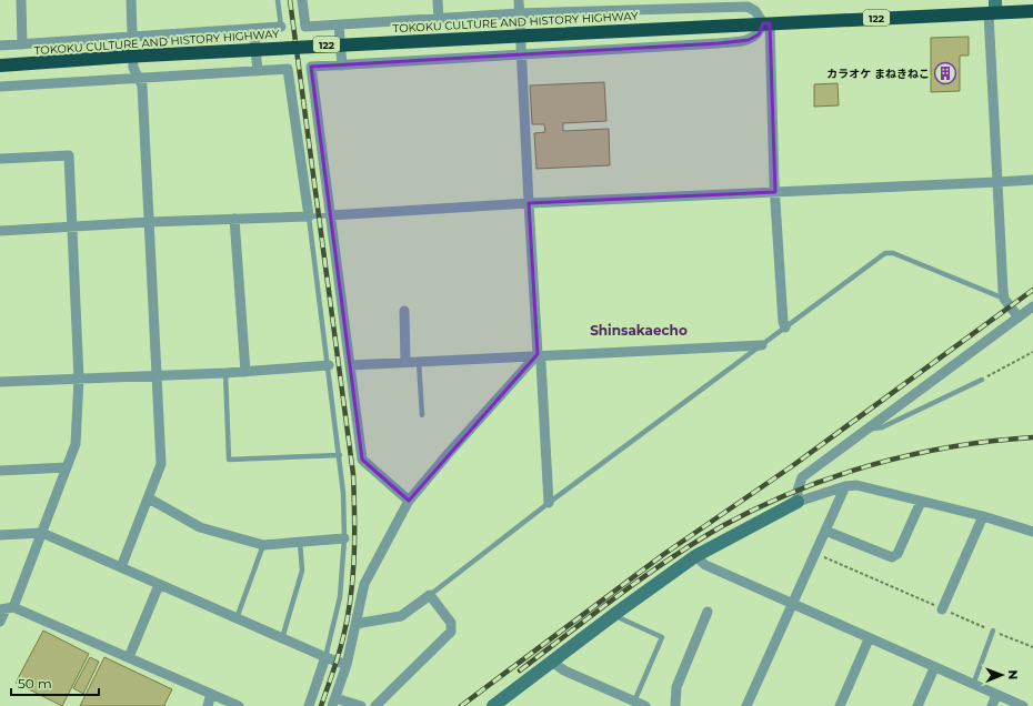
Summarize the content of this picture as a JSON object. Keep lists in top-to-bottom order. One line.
{"streets":{"highway":["122","TOKOKU CULTURE AND HISTORY HIGHWAY"]},"districts":["Shinsakaecho"],"places":{"building":["カラオケ まねきねこ"]},"scale_bar":"50 m","north":"right"}
